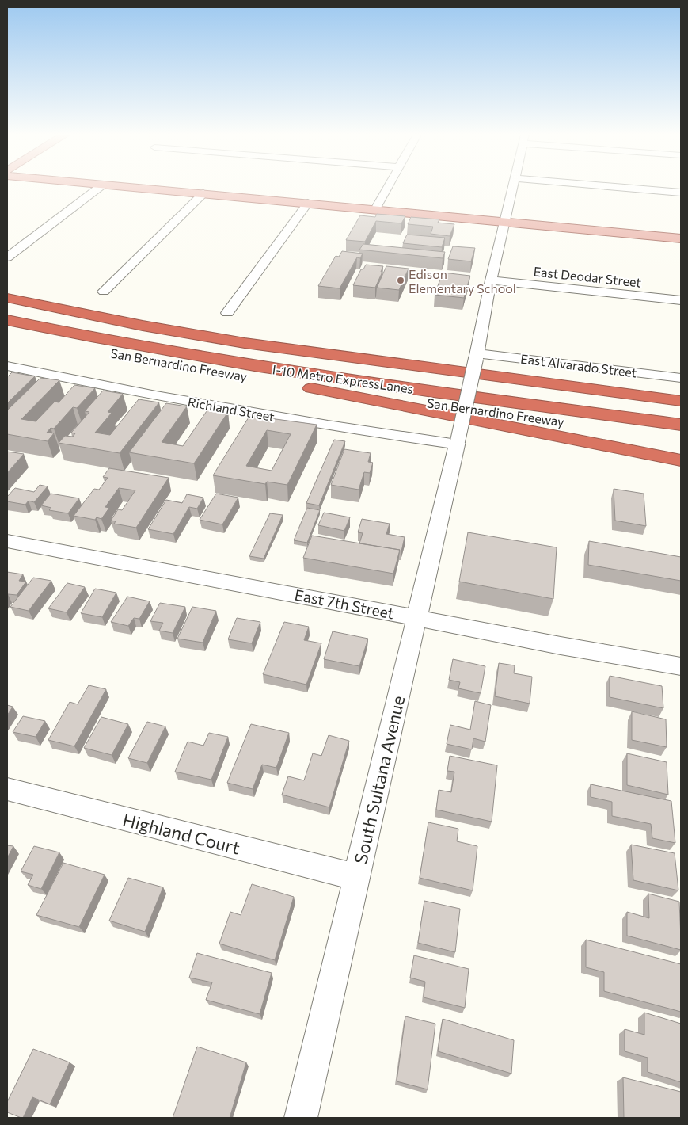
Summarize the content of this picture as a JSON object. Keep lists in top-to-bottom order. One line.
{"streets":{"highway":["San Bernardino Freeway","I-10 Metro ExpressLanes"],"street":["East Deodar Street","East Alvarado Street","Richland Street","East 7th Street","South Sultana Avenue","Highland Court"]},"crossings":[["East Deodar Street","South Sultana Avenue"],["East Alvarado Street","South Sultana Avenue"],["Richland Street","South Sultana Avenue"],["East 7th Street","South Sultana Avenue"],["South Sultana Avenue","Highland Court"]],"places":["Edison Elementary School"]}
